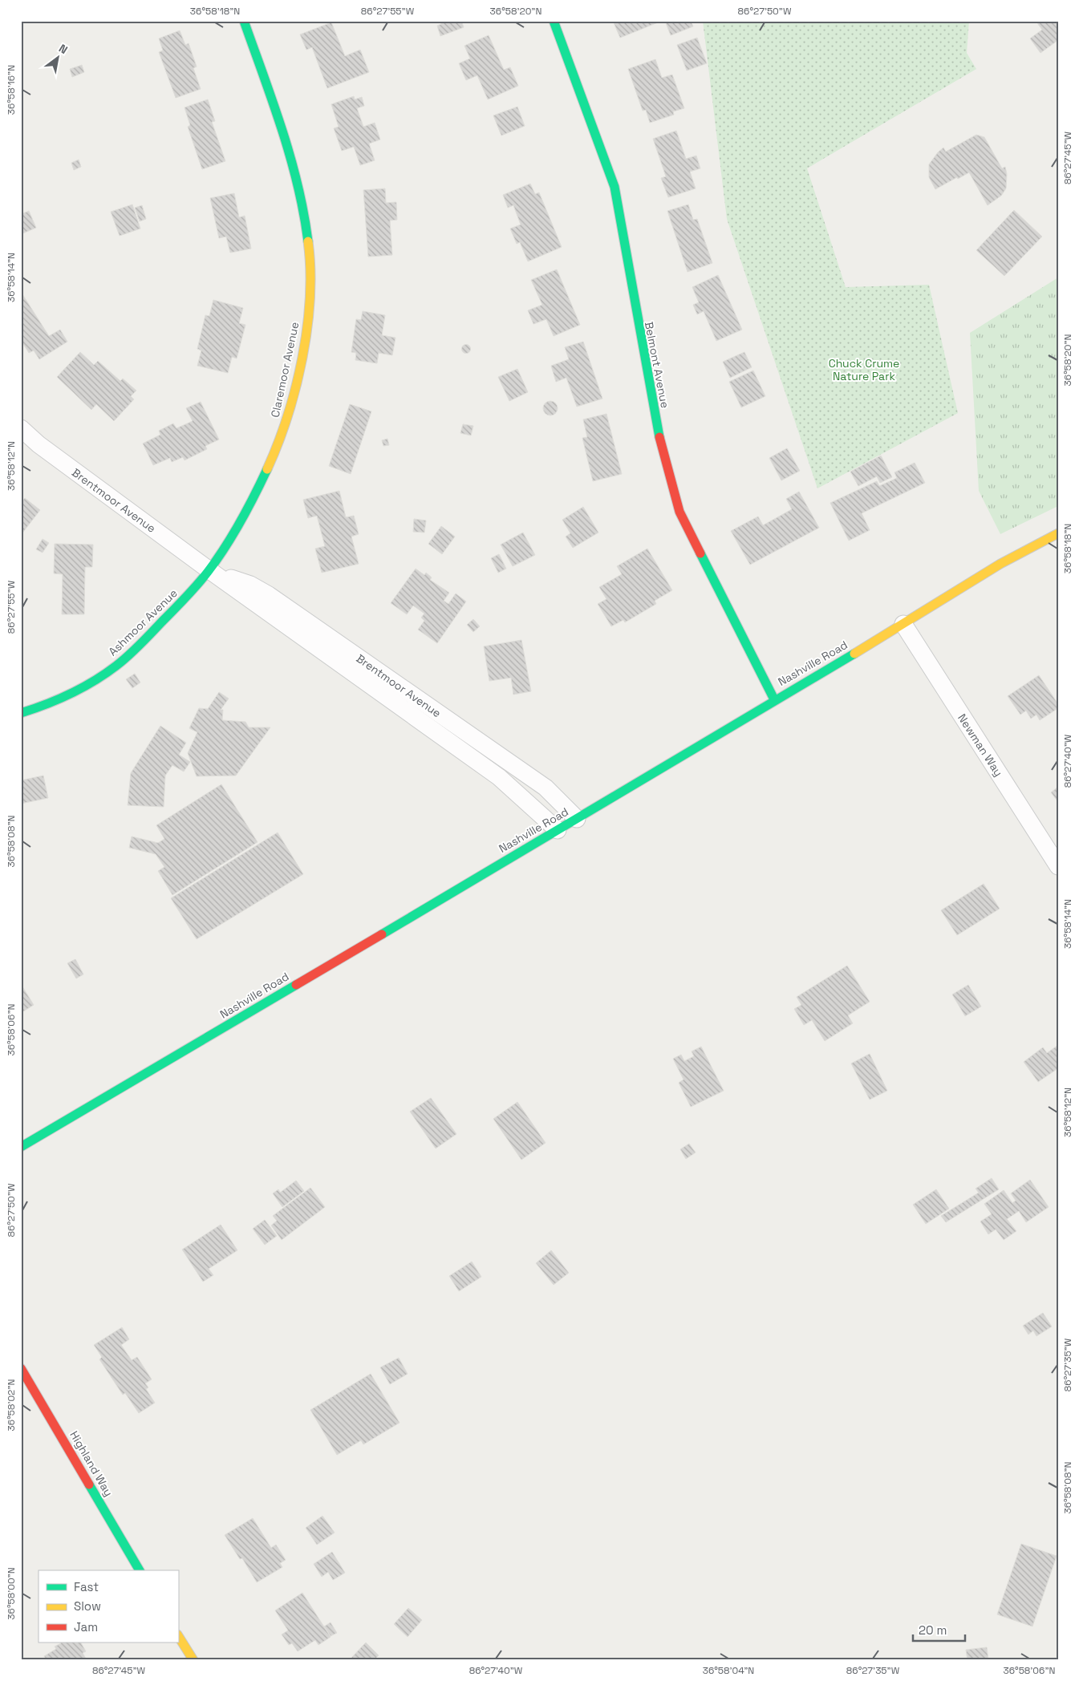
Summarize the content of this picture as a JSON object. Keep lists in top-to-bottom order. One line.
{"streets":{"street":["Belmont Avenue","Claremoor Avenue","Brentmoor Avenue","Ashmoor Avenue","Nashville Road","Newman Way","Highland Way"]},"crossings":[["Belmont Avenue","Nashville Road"],["Claremoor Avenue","Brentmoor Avenue"],["Claremoor Avenue","Ashmoor Avenue"],["Brentmoor Avenue","Ashmoor Avenue"],["Brentmoor Avenue","Nashville Road"],["Nashville Road","Newman Way"]],"parks":["Chuck Crume Nature Park"],"legend":["Fast","Slow","Jam"],"scale_bar":"20 m","north":"top right","coordinates":["36°58'18\"N","86°27'55\"W","36°58'20\"N","86°27'50\"W","36°58'16\"N","86°27'45\"W","36°58'14\"N","36°58'12\"N","86°27'40\"W","36°58'08\"N","36°58'06\"N","86°27'35\"W","36°58'02\"N","36°58'00\"N","36°58'04\"N"]}
